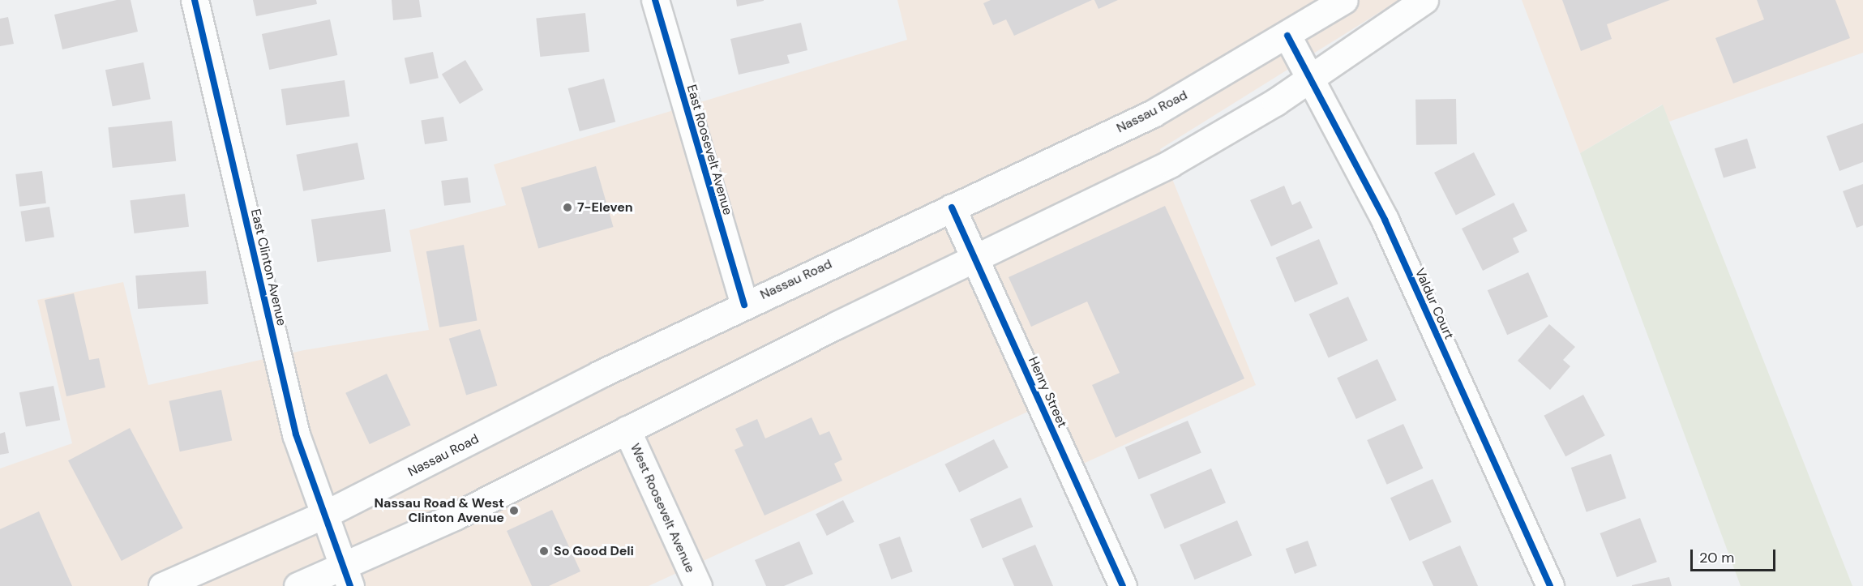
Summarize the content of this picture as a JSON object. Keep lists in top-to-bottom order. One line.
{"streets":{"main road":["Nassau Road","East Roosevelt Avenue","East Clinton Avenue","Valdur Court","Henry Street","West Roosevelt Avenue"]},"crossings":[["Nassau Road","East Roosevelt Avenue"],["Nassau Road","East Clinton Avenue"],["Nassau Road","Valdur Court"],["Nassau Road","Henry Street"]],"places":["7-Eleven","Nassau Road & West Clinton Avenue","So Good Deli"],"scale_bar":"20 m"}
